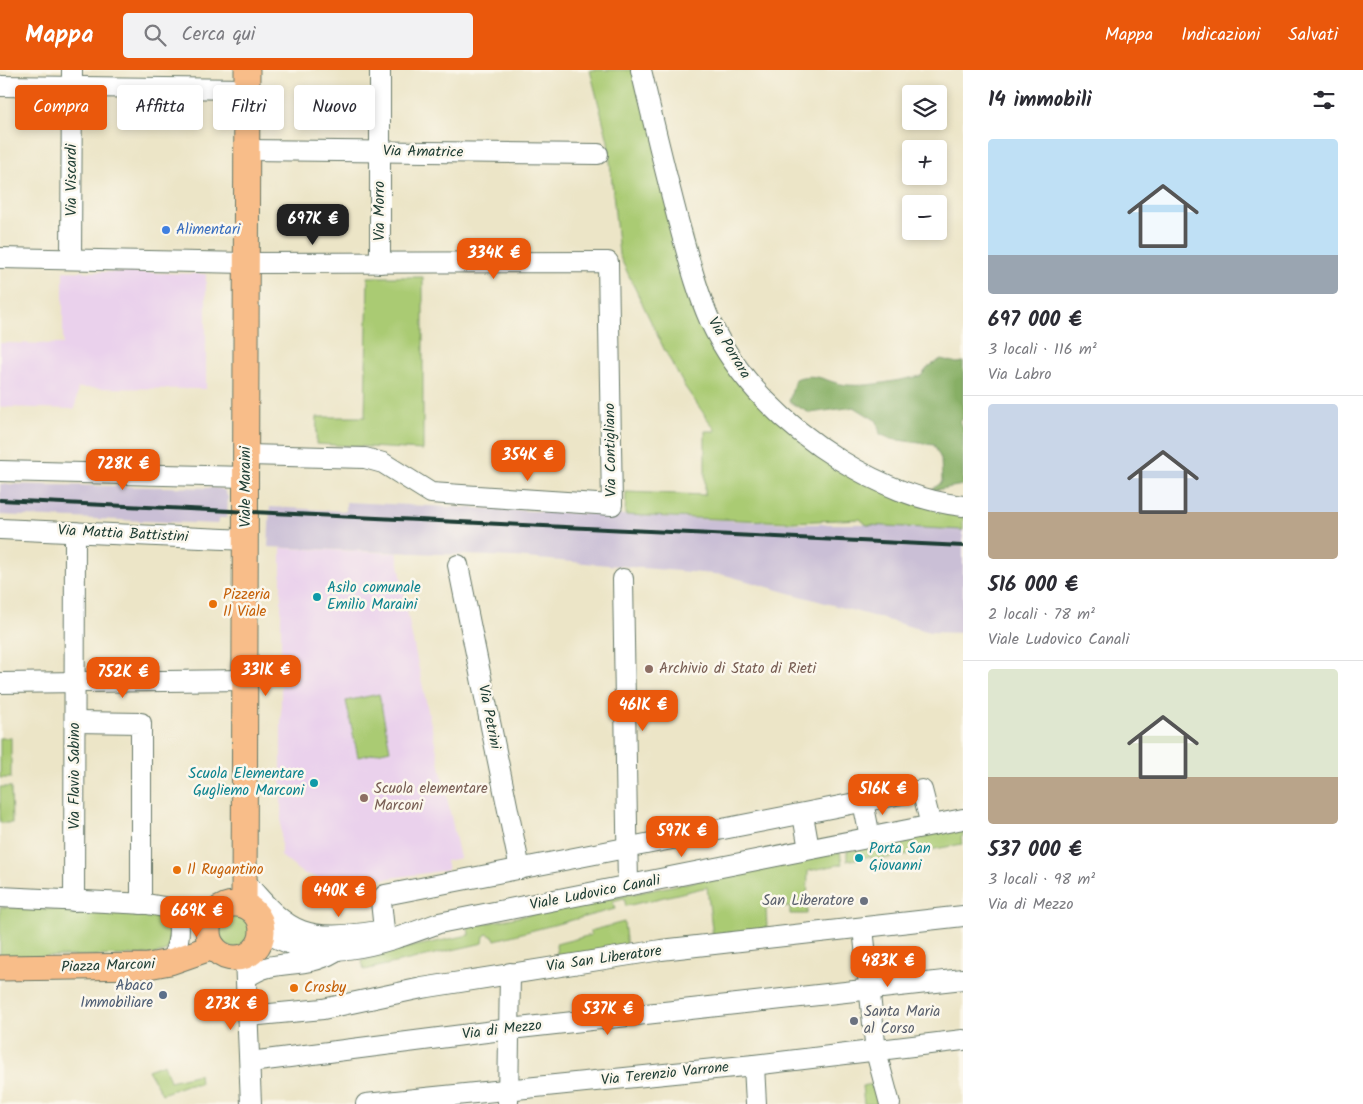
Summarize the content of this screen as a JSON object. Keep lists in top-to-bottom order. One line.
{"streets":{"main road":["Viale Maraini","Piazza Marconi"],"street":["Via Amatrice","Via Viscardi","Via Morro","Via Porrara","Via Contigliano","Via Mattia Battistini","Via Petrini","Via Flavio Sabino","Viale Ludovico Canali","Via San Liberatore","Via di Mezzo","Via Terenzio Varrone"]},"crossings":[["Via Amatrice","Via Morro"],["Via Amatrice","Viale Maraini"],["Via Morro","Via Contigliano"],["Via Contigliano","Viale Maraini"],["Viale Maraini","Via Mattia Battistini"],["Viale Maraini","Viale Ludovico Canali"],["Viale Maraini","Piazza Marconi"],["Via Mattia Battistini","Via Flavio Sabino"],["Viale Ludovico Canali","Piazza Marconi"]],"places":["Alimentari","Asilo comunale Emilio Maraini","Pizzeria Il Viale","Archivio di Stato di Rieti","Scuola Elementare Gugliemo Marconi","Scuola elementare Marconi","Porta San Giovanni","Il Rugantino","San Liberatore","Crosby","Abaco Immobiliare","Santa Maria al Corso"],"page":{"header":"Mappa","search":"Cerca qui","nav":["Mappa","Indicazioni","Salvati"],"heading":"14 immobili","map_buttons":["+","−"],"chip":["Compra","Affitta","Filtri","Nuovo"],"list":[{"name":"697 000 €","note":"3 locali · 116 m² · Via Labro"},{"name":"516 000 €","note":"2 locali · 78 m² · Viale Ludovico Canali"},{"name":"537 000 €","note":"3 locali · 98 m² · Via di Mezzo"}],"price":["697K €","334K €","354K €","728K €","331K €","752K €","461K €","516K €","597K €","440K €","669K €","483K €","273K €","537K €"]}}
